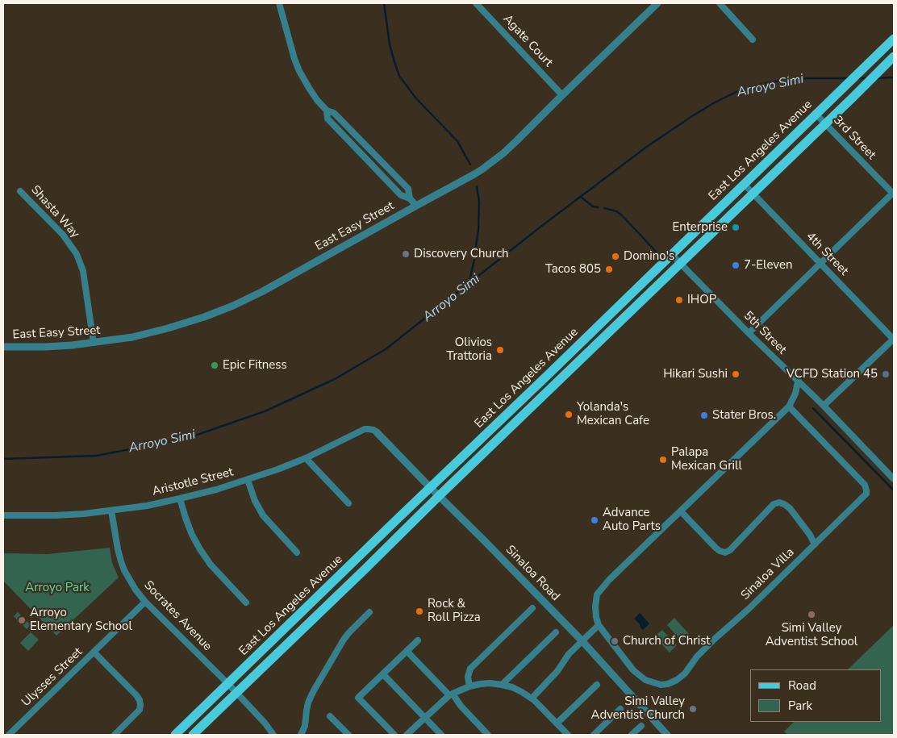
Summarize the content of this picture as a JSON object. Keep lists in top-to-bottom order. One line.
{"streets":{"main road":["East Los Angeles Avenue"],"street":["Agate Court","3rd Street","Shasta Way","East Easy Street","4th Street","5th Street","Aristotle Street","Sinaloa Road","Sinaloa Villa","Socrates Avenue","Ulysses Street"]},"crossings":[["Agate Court","East Easy Street"],["3rd Street","East Los Angeles Avenue"],["East Los Angeles Avenue","4th Street"],["East Los Angeles Avenue","5th Street"],["East Los Angeles Avenue","Sinaloa Road"],["East Los Angeles Avenue","Socrates Avenue"],["Shasta Way","East Easy Street"],["5th Street","Sinaloa Villa"],["Aristotle Street","Sinaloa Road"],["Aristotle Street","Socrates Avenue"],["Socrates Avenue","Ulysses Street"]],"water":["Arroyo Simi"],"parks":["Arroyo Park"],"places":["Enterprise","Discovery Church","Domino's","7-Eleven","Tacos 805","IHOP","Olivios Trattoria","Epic Fitness","Hikari Sushi","VCFD Station 45","Yolanda's Mexican Cafe","Stater Bros.","Palapa Mexican Grill","Advance Auto Parts","Rock & Roll Pizza","Simi Valley Adventist School","Arroyo Elementary School","Church of Christ","Simi Valley Adventist Church"],"legend":["Road","Park"]}
